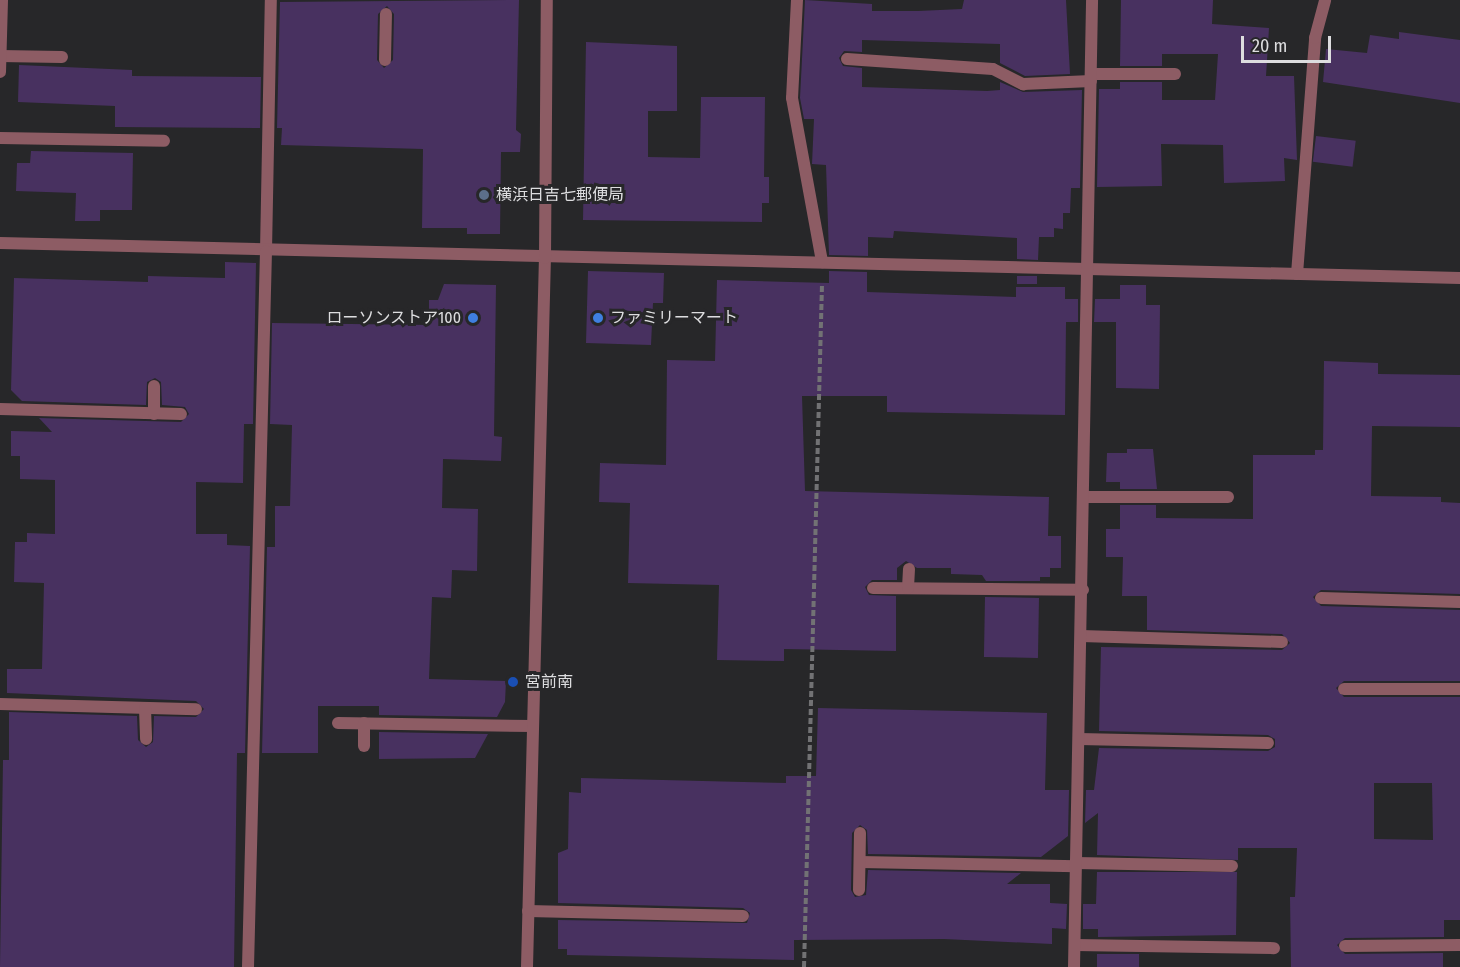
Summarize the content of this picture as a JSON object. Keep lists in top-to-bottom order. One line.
{"places":["横浜日吉七郵便局","ローソンストア100","ファミリーマート","宮前南"],"scale_bar":"20 m"}
